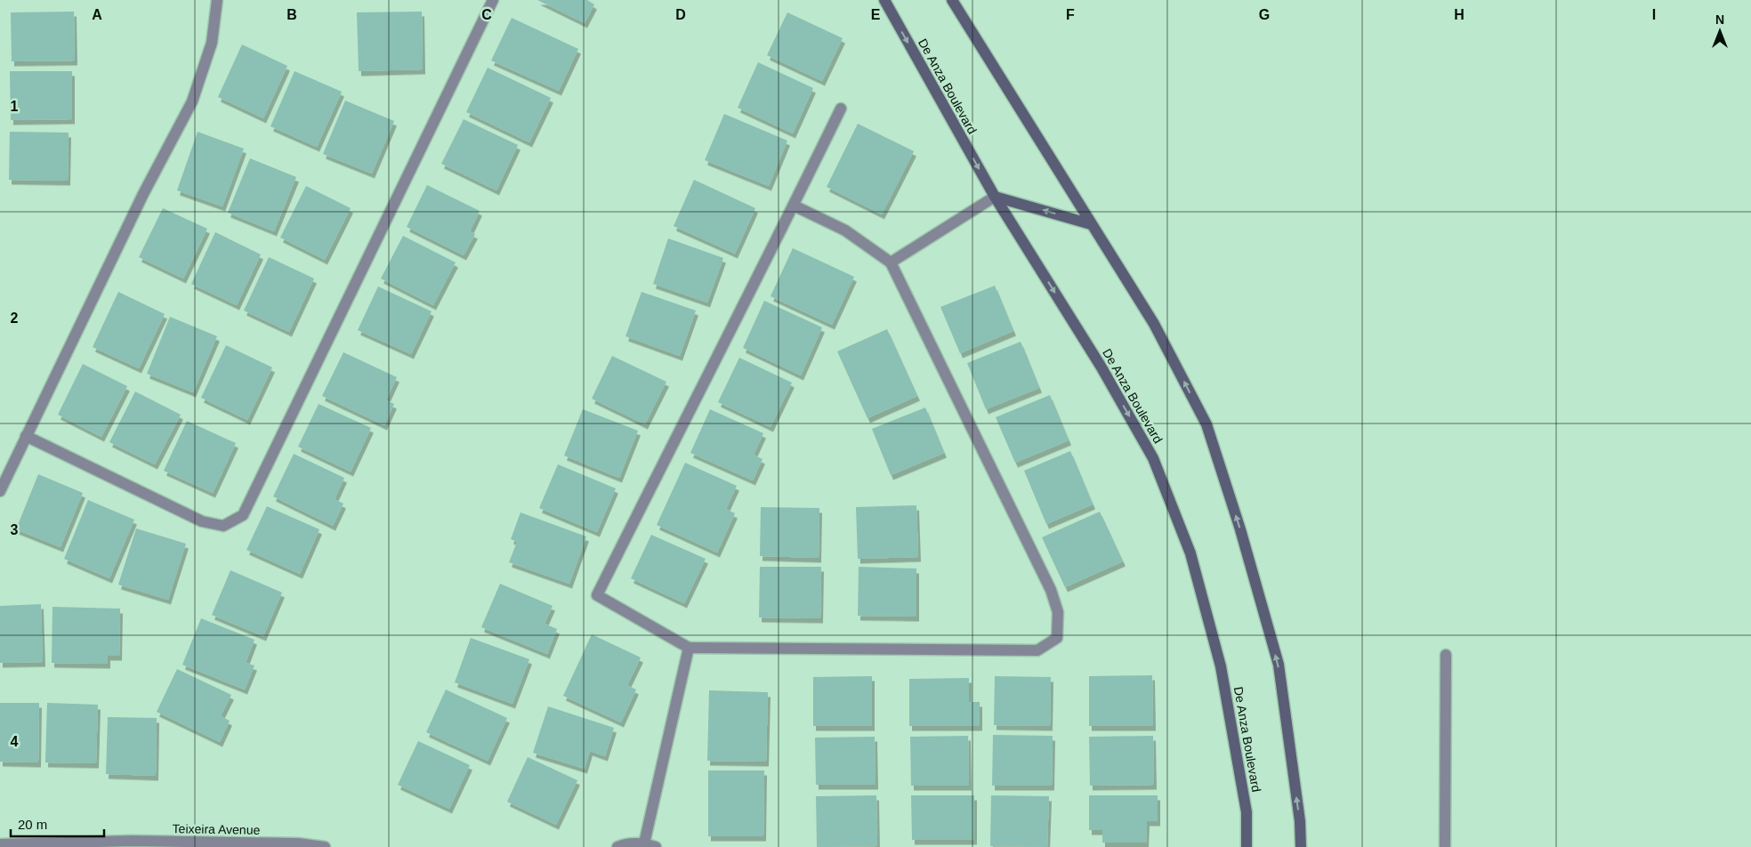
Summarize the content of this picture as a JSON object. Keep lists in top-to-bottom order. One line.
{"streets":{"street":["De Anza Boulevard","Teixeira Avenue"]},"scale_bar":"20 m","north":"top","grid":{"columns":["A","B","C","D","E","F","G","H","I"],"rows":["1","2","3","4"]}}
